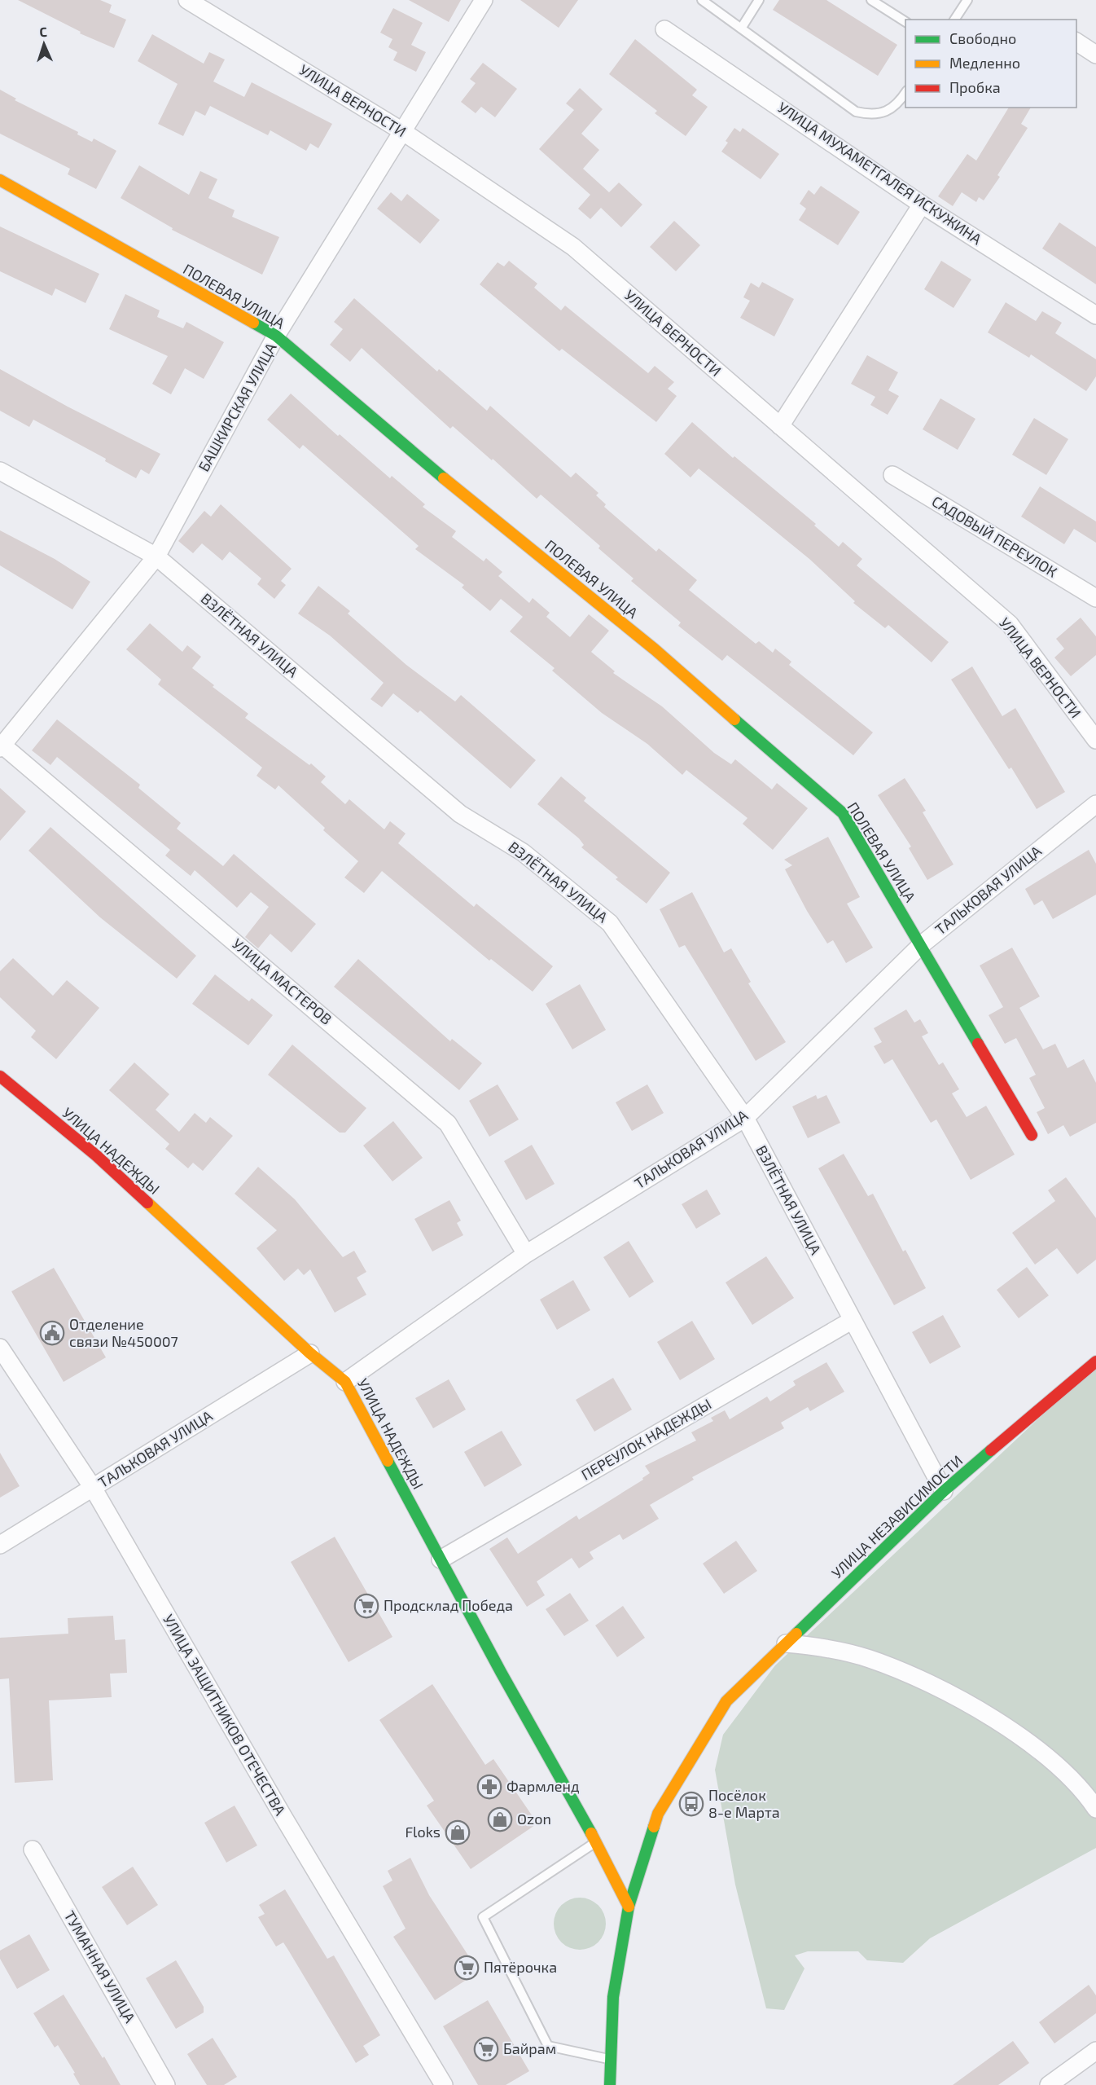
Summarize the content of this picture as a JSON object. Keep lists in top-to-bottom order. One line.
{"streets":{"street":["УЛИЦА ВЕРНОСТИ","УЛИЦА МУХАМЕТГАЛЕЯ ИСКУЖИНА","ПОЛЕВАЯ УЛИЦА","БАШКИРСКАЯ УЛИЦА","САДОВЫЙ ПЕРЕУЛОК","ВЗЛЁТНАЯ УЛИЦА","ТАЛЬКОВАЯ УЛИЦА","УЛИЦА МАСТЕРОВ","УЛИЦА НАДЕЖДЫ","ПЕРЕУЛОК НАДЕЖДЫ","УЛИЦА НЕЗАВИСИМОСТИ","УЛИЦА ЗАЩИТНИКОВ ОТЕЧЕСТВА","ТУМАННАЯ УЛИЦА"]},"crossings":[["УЛИЦА ВЕРНОСТИ","БАШКИРСКАЯ УЛИЦА"],["ПОЛЕВАЯ УЛИЦА","БАШКИРСКАЯ УЛИЦА"],["ПОЛЕВАЯ УЛИЦА","ТАЛЬКОВАЯ УЛИЦА"],["БАШКИРСКАЯ УЛИЦА","ВЗЛЁТНАЯ УЛИЦА"],["БАШКИРСКАЯ УЛИЦА","УЛИЦА МАСТЕРОВ"],["ВЗЛЁТНАЯ УЛИЦА","ТАЛЬКОВАЯ УЛИЦА"],["ВЗЛЁТНАЯ УЛИЦА","ПЕРЕУЛОК НАДЕЖДЫ"],["ВЗЛЁТНАЯ УЛИЦА","УЛИЦА НЕЗАВИСИМОСТИ"],["ТАЛЬКОВАЯ УЛИЦА","УЛИЦА МАСТЕРОВ"],["ТАЛЬКОВАЯ УЛИЦА","УЛИЦА НАДЕЖДЫ"],["ТАЛЬКОВАЯ УЛИЦА","УЛИЦА ЗАЩИТНИКОВ ОТЕЧЕСТВА"],["УЛИЦА НАДЕЖДЫ","ПЕРЕУЛОК НАДЕЖДЫ"],["УЛИЦА НАДЕЖДЫ","УЛИЦА НЕЗАВИСИМОСТИ"]],"places":{"public building":["Отделение связи №450007"],"supermarket":["Продсклад Победа","Пятёрочка","Байрам"],"pharmacy":["Фармленд"],"bus stop":["Посёлок 8-е Марта"],"shop":["Ozon","Floks"]},"legend":["Свободно","Медленно","Пробка"],"north":"top"}
